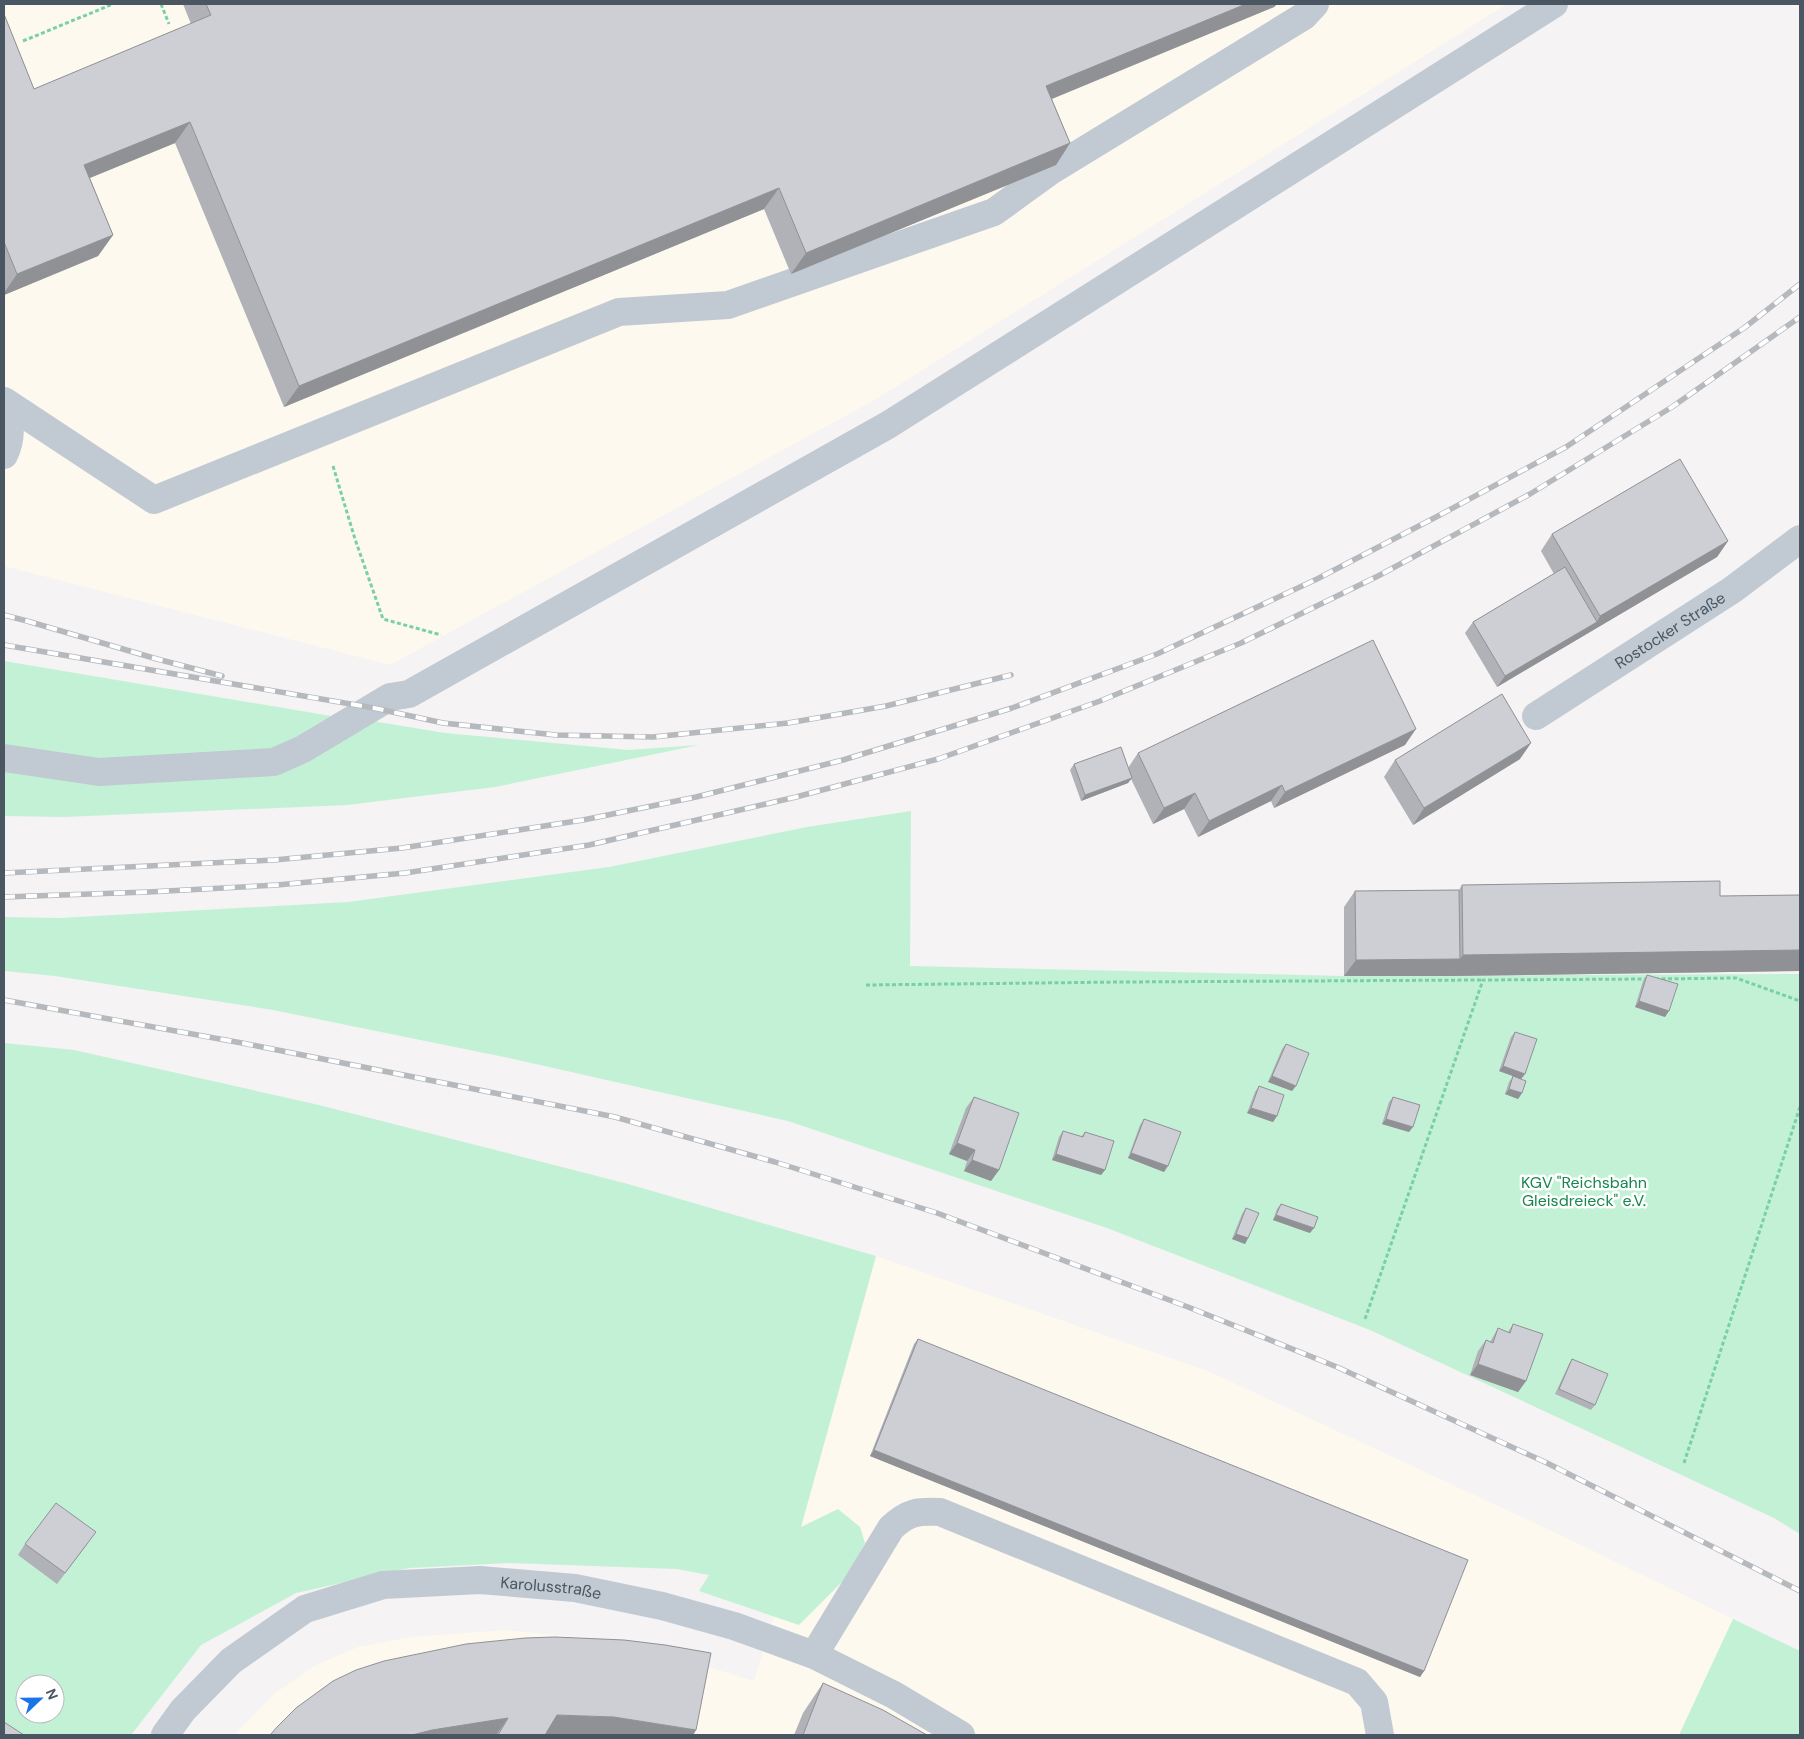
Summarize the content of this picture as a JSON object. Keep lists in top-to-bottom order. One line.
{"streets":{"street":["Rostocker Straße","Karolusstraße"]},"parks":["KGV \"Reichsbahn Gleisdreieck\" e.V."],"north":"right"}
